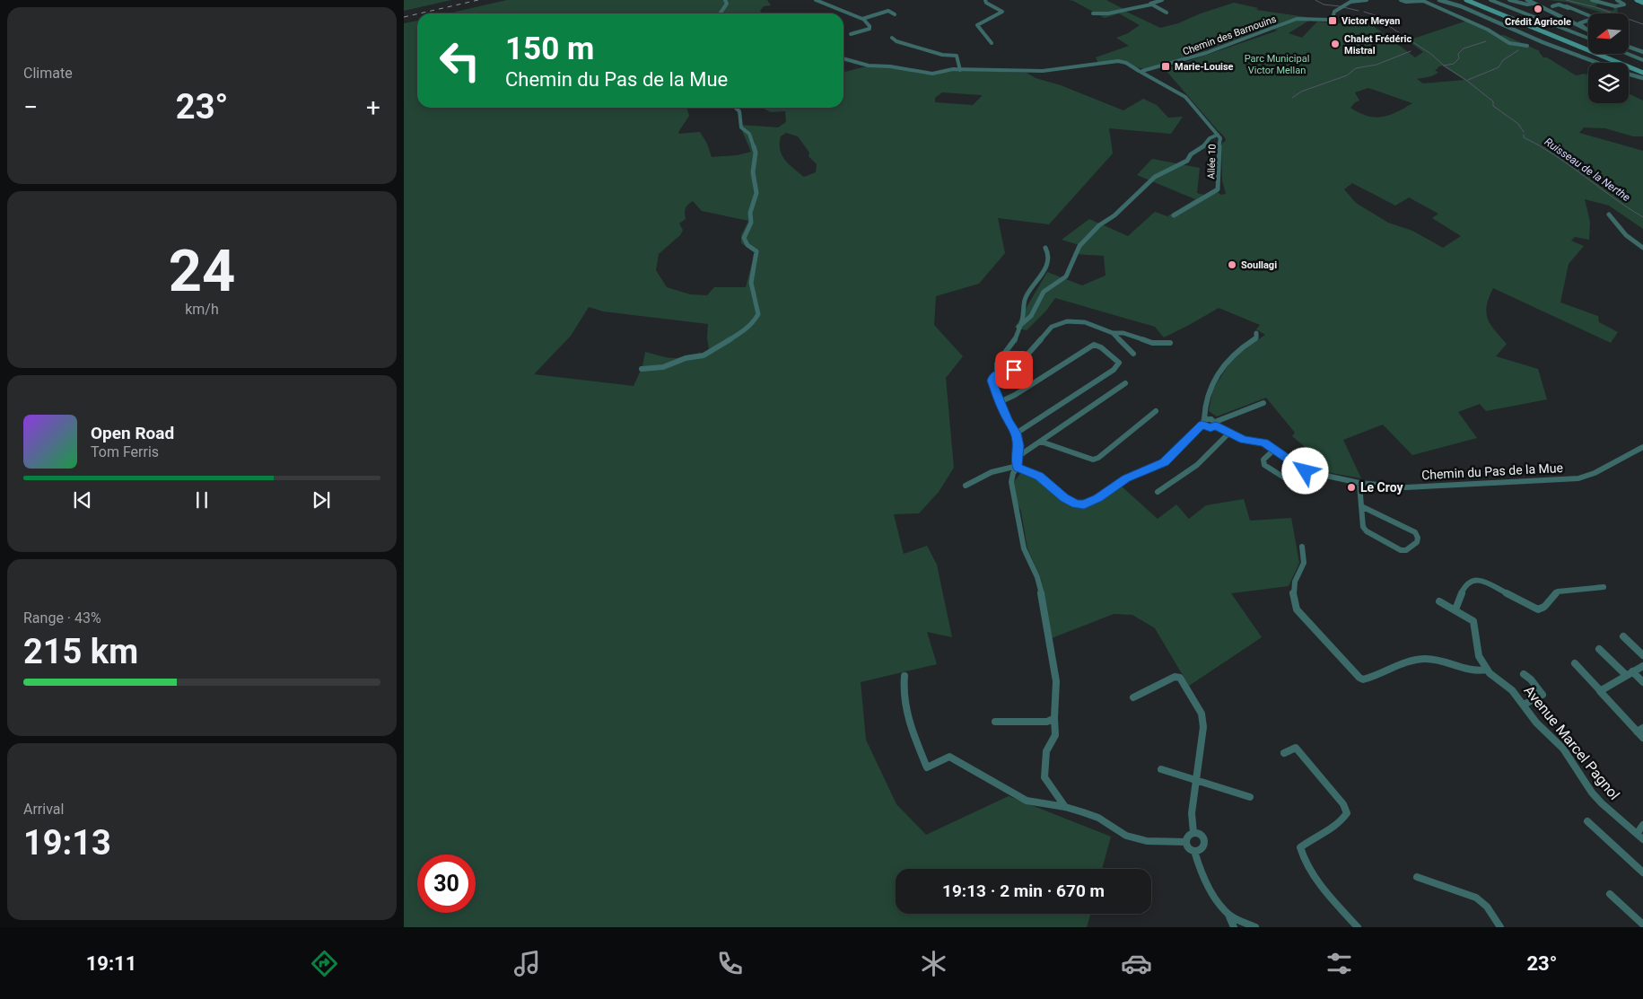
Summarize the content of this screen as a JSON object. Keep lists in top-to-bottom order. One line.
{"streets":{"street":["Chemin des Barnouins","Allée 10","Chemin du Pas de la Mue","Avenue Marcel Pagnol"]},"crossings":[["Chemin des Barnouins","Allée 10"]],"water":["Ruisseau de la Nerthe"],"parks":["Parc Municipal Victor Mellan"],"places":{"other":["Crédit Agricole","Chalet Frédéric Mistral","Soullagi","Le Croy"],"transit":["Victor Meyan","Marie-Louise"]},"north":"left","page":{"tile":["Climate",["24","km/h"],["Range · 43%","215 km"],["Arrival","19:13"]],"turn":["150 m","Chemin du Pas de la Mue"],"heat":["−","23°","+"],"song":["Open Road","Tom Ferris"],"limit":"30","trip":"19:13 · 2 min · 670 m","tabs":["19:11","23°"]}}
